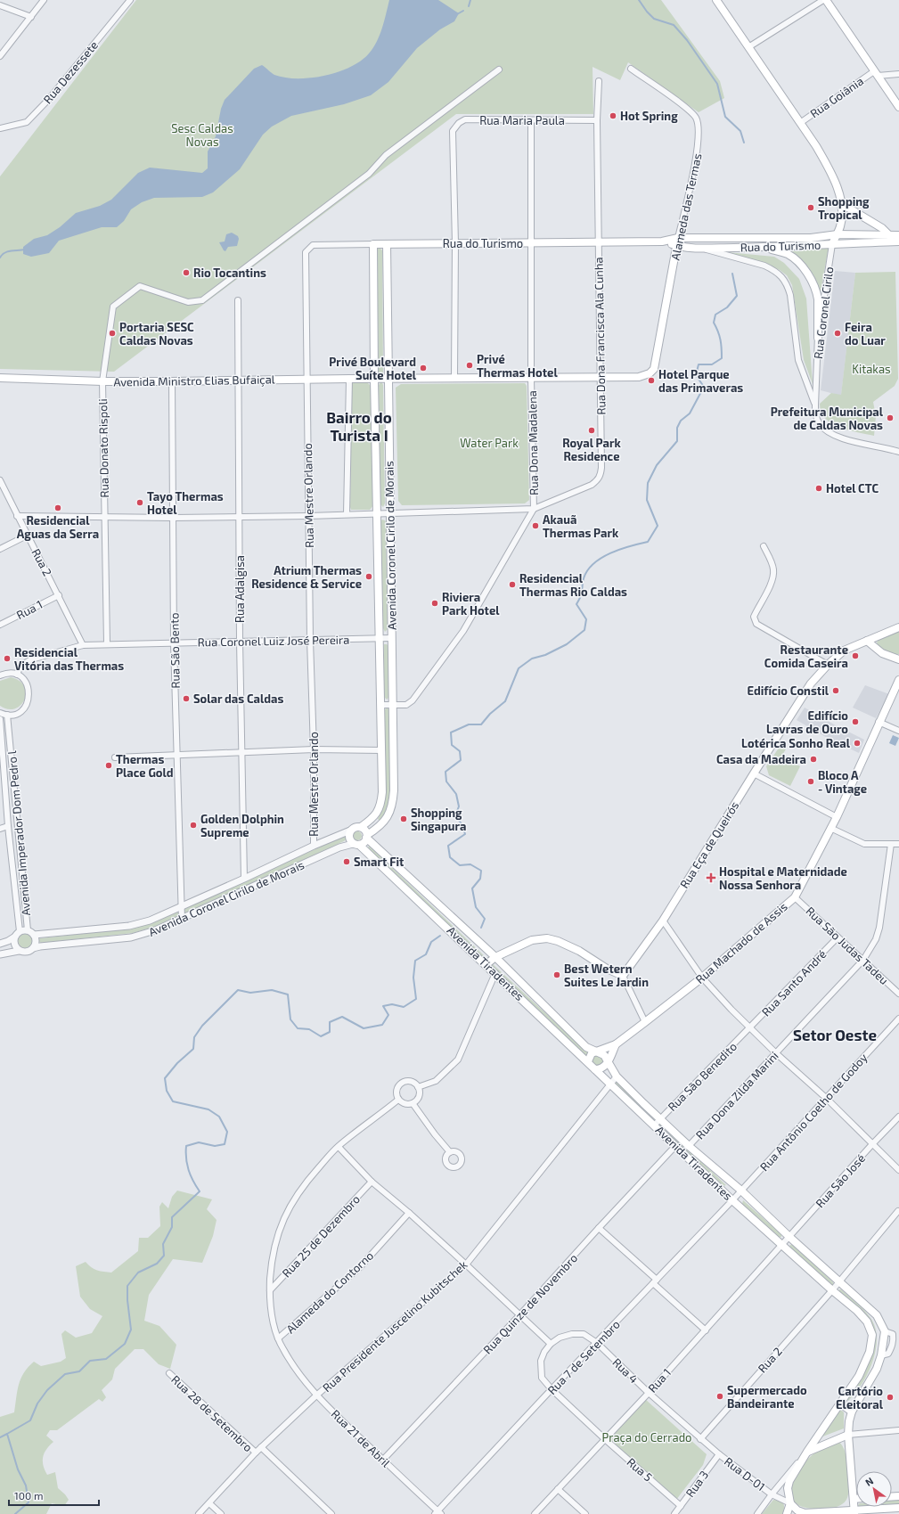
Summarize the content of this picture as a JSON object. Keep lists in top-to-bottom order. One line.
{"streets":{"main road":["Alameda das Termas","Rua do Turismo","Avenida Ministro Elias Bufaiçal","Avenida Coronel Cirilo de Morais","Rua Eça de Queirós","Rua Machado de Assis","Avenida Tiradentes"],"street":["Rua Dezessete","Rua Goiânia","Rua Maria Paula","Rua Coronel Cirilo","Rua Dona Francisca Ala Cunha","Rua Dona Madalena","Rua Donato Rispoli","Rua Mestre Orlando","Rua 2","Rua Adalgisa","Rua 1","Rua Coronel Luiz José Pereira","Rua São Bento","Avenida Imperador Dom Pedro l","Rua São Judas Tadeu","Rua Santo André","Rua São Benedito","Rua Dona Zilda Marini","Rua Antônio Coelho de Godoy","Rua São José","Rua 25 de Dezembro","Alameda do Contorno","Rua Quinze de Novembro","Rua Presidente Juscelino Kubitschek","Rua 7 de Setembro","Rua 4","Rua 28 de Setembro","Rua 21 de Abril","Rua 5","Rua D-01","Rua 3"]},"crossings":[["Rua Maria Paula","Rua do Turismo"],["Rua Maria Paula","Rua Dona Francisca Ala Cunha"],["Rua Maria Paula","Rua Dona Madalena"],["Alameda das Termas","Rua do Turismo"],["Alameda das Termas","Avenida Ministro Elias Bufaiçal"],["Rua do Turismo","Rua Coronel Cirilo"],["Rua do Turismo","Rua Dona Francisca Ala Cunha"],["Rua do Turismo","Rua Dona Madalena"],["Rua do Turismo","Rua Mestre Orlando"],["Rua do Turismo","Avenida Coronel Cirilo de Morais"],["Rua Dona Francisca Ala Cunha","Avenida Ministro Elias Bufaiçal"],["Rua Dona Francisca Ala Cunha","Rua Dona Madalena"],["Avenida Ministro Elias Bufaiçal","Rua Dona Madalena"],["Avenida Ministro Elias Bufaiçal","Rua Donato Rispoli"],["Avenida Ministro Elias Bufaiçal","Rua Mestre Orlando"],["Avenida Ministro Elias Bufaiçal","Avenida Coronel Cirilo de Morais"],["Avenida Ministro Elias Bufaiçal","Rua Adalgisa"],["Avenida Ministro Elias Bufaiçal","Rua São Bento"],["Rua Donato Rispoli","Rua Coronel Luiz José Pereira"],["Rua Mestre Orlando","Avenida Coronel Cirilo de Morais"],["Rua Mestre Orlando","Rua Coronel Luiz José Pereira"],["Avenida Coronel Cirilo de Morais","Rua Adalgisa"],["Avenida Coronel Cirilo de Morais","Rua Coronel Luiz José Pereira"],["Avenida Coronel Cirilo de Morais","Rua São Bento"],["Avenida Coronel Cirilo de Morais","Avenida Imperador Dom Pedro l"],["Avenida Coronel Cirilo de Morais","Avenida Tiradentes"],["Rua 2","Rua 1"],["Rua 2","Rua Coronel Luiz José Pereira"],["Rua 2","Avenida Tiradentes"],["Rua 2","Rua 4"],["Rua Adalgisa","Rua Coronel Luiz José Pereira"],["Rua 1","Avenida Tiradentes"],["Rua 1","Rua São José"],["Rua 1","Rua 4"],["Rua 1","Rua 5"],["Rua Coronel Luiz José Pereira","Rua São Bento"],["Rua Machado de Assis","Rua São Judas Tadeu"],["Rua Machado de Assis","Avenida Tiradentes"],["Rua São Judas Tadeu","Rua Santo André"],["Rua São Judas Tadeu","Rua Dona Zilda Marini"],["Avenida Tiradentes","Rua São Benedito"],["Avenida Tiradentes","Rua Dona Zilda Marini"],["Avenida Tiradentes","Rua Antônio Coelho de Godoy"],["Avenida Tiradentes","Rua São José"],["Avenida Tiradentes","Rua Quinze de Novembro"],["Avenida Tiradentes","Rua Presidente Juscelino Kubitschek"],["Avenida Tiradentes","Rua 7 de Setembro"],["Avenida Tiradentes","Rua D-01"],["Rua Santo André","Rua São Benedito"],["Rua Antônio Coelho de Godoy","Rua 7 de Setembro"],["Rua 25 de Dezembro","Rua 21 de Abril"],["Alameda do Contorno","Rua 21 de Abril"],["Rua Quinze de Novembro","Rua 21 de Abril"],["Rua Presidente Juscelino Kubitschek","Rua 28 de Setembro"],["Rua Presidente Juscelino Kubitschek","Rua 21 de Abril"],["Rua 7 de Setembro","Rua 4"],["Rua 7 de Setembro","Rua 21 de Abril"],["Rua 7 de Setembro","Rua 5"],["Rua 4","Rua 5"],["Rua 4","Rua D-01"],["Rua 4","Rua 3"],["Rua 5","Rua 3"],["Rua D-01","Rua 3"]],"districts":["Bairro do Turista I","Setor Oeste"],"parks":["Sesc Caldas Novas","Kitakas","Water Park","Praça do Cerrado"],"places":{"other":["Hot Spring","Shopping Tropical","Rio Tocantins","Portaria SESC Caldas Novas","Feira do Luar","Privé Thermas Hotel","Privé Boulevard Suíte Hotel","Hotel Parque das Primaveras","Prefeitura Municipal de Caldas Novas","Royal Park Residence","Hotel CTC","Tayo Thermas Hotel","Residencial Aguas da Serra","Akauã Thermas Park","Atrium Thermas Residence & Service","Residencial Thermas Rio Caldas","Riviera Park Hotel","Restaurante Comida Caseira","Residencial Vitória das Thermas","Edifício Constil","Solar das Caldas","Edifício Lavras de Ouro","Lotérica Sonho Real","Casa da Madeira","Thermas Place Gold","Bloco A - Vintage","Shopping Singapura","Golden Dolphin Supreme","Smart Fit","Best Wetern Suites Le Jardin","Supermercado Bandeirante","Cartório Eleitoral"],"health":["Hospital e Maternidade Nossa Senhora"]},"scale_bar":"100 m","north":"top left"}
